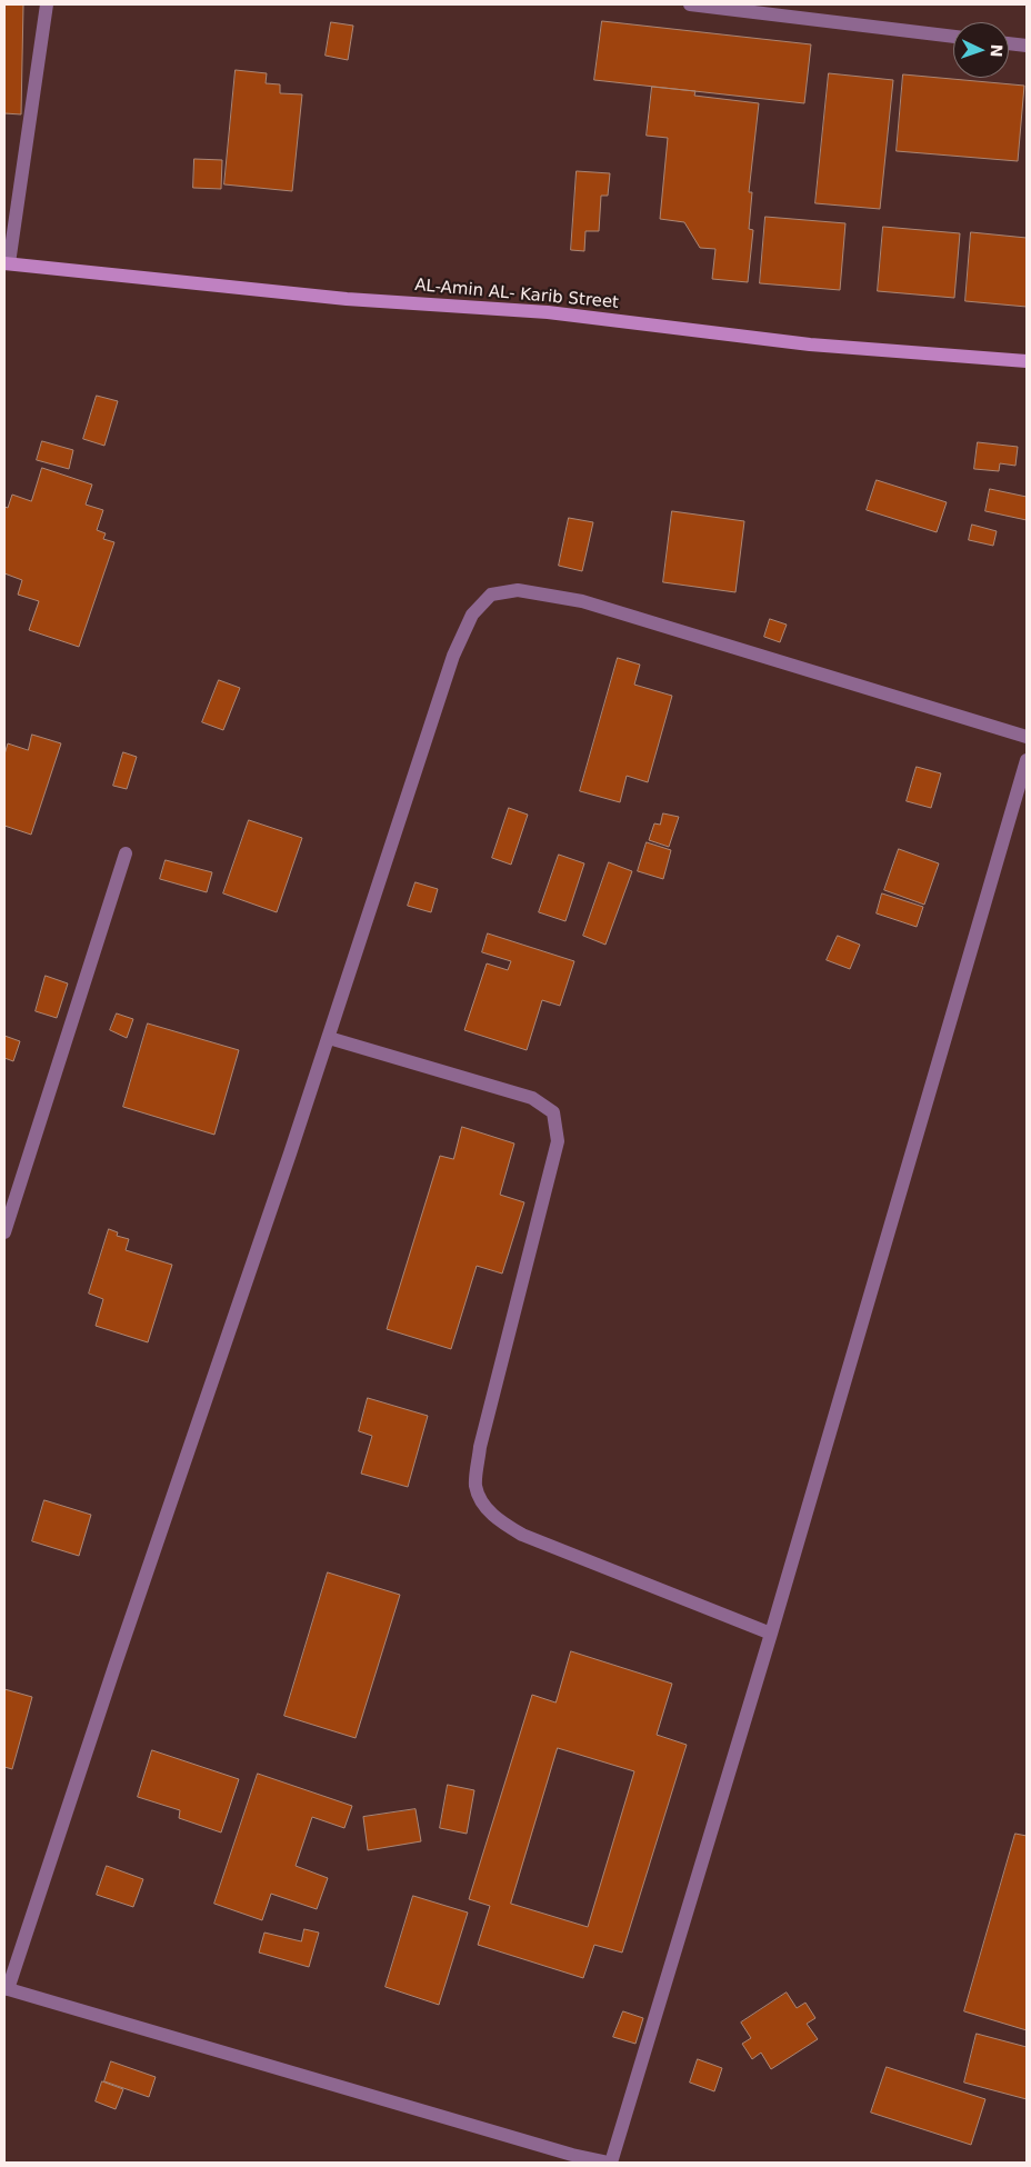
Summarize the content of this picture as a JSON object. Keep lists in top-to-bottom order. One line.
{"streets":{"street":["AL-Amin AL- Karib Street"]},"north":"right"}
